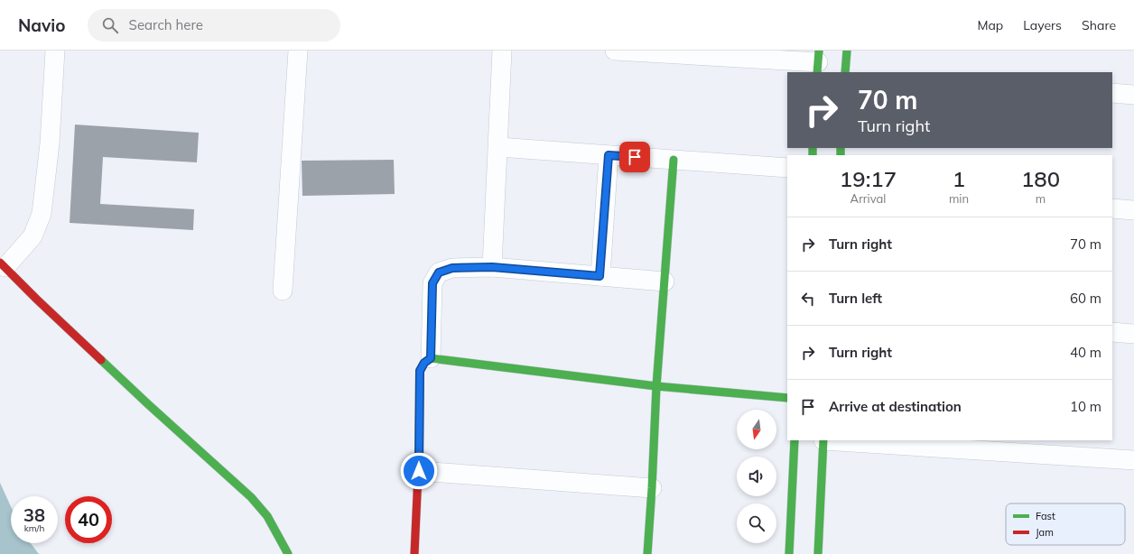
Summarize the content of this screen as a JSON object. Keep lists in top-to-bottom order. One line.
{"legend":["Fast","Jam"],"north":"bottom","page":{"header":"Navio","search":"Search here","nav":["Map","Layers","Share"],"turn":["70 m","Turn right"],"eta":["19:17","Arrival","1","min","180","m"],"list":[{"name":"Turn right","value":"70 m"},{"name":"Turn left","value":"60 m"},{"name":"Turn right","value":"40 m"},{"name":"Arrive at destination","value":"10 m"}],"speed":"38 km/h","limit":"40"}}
